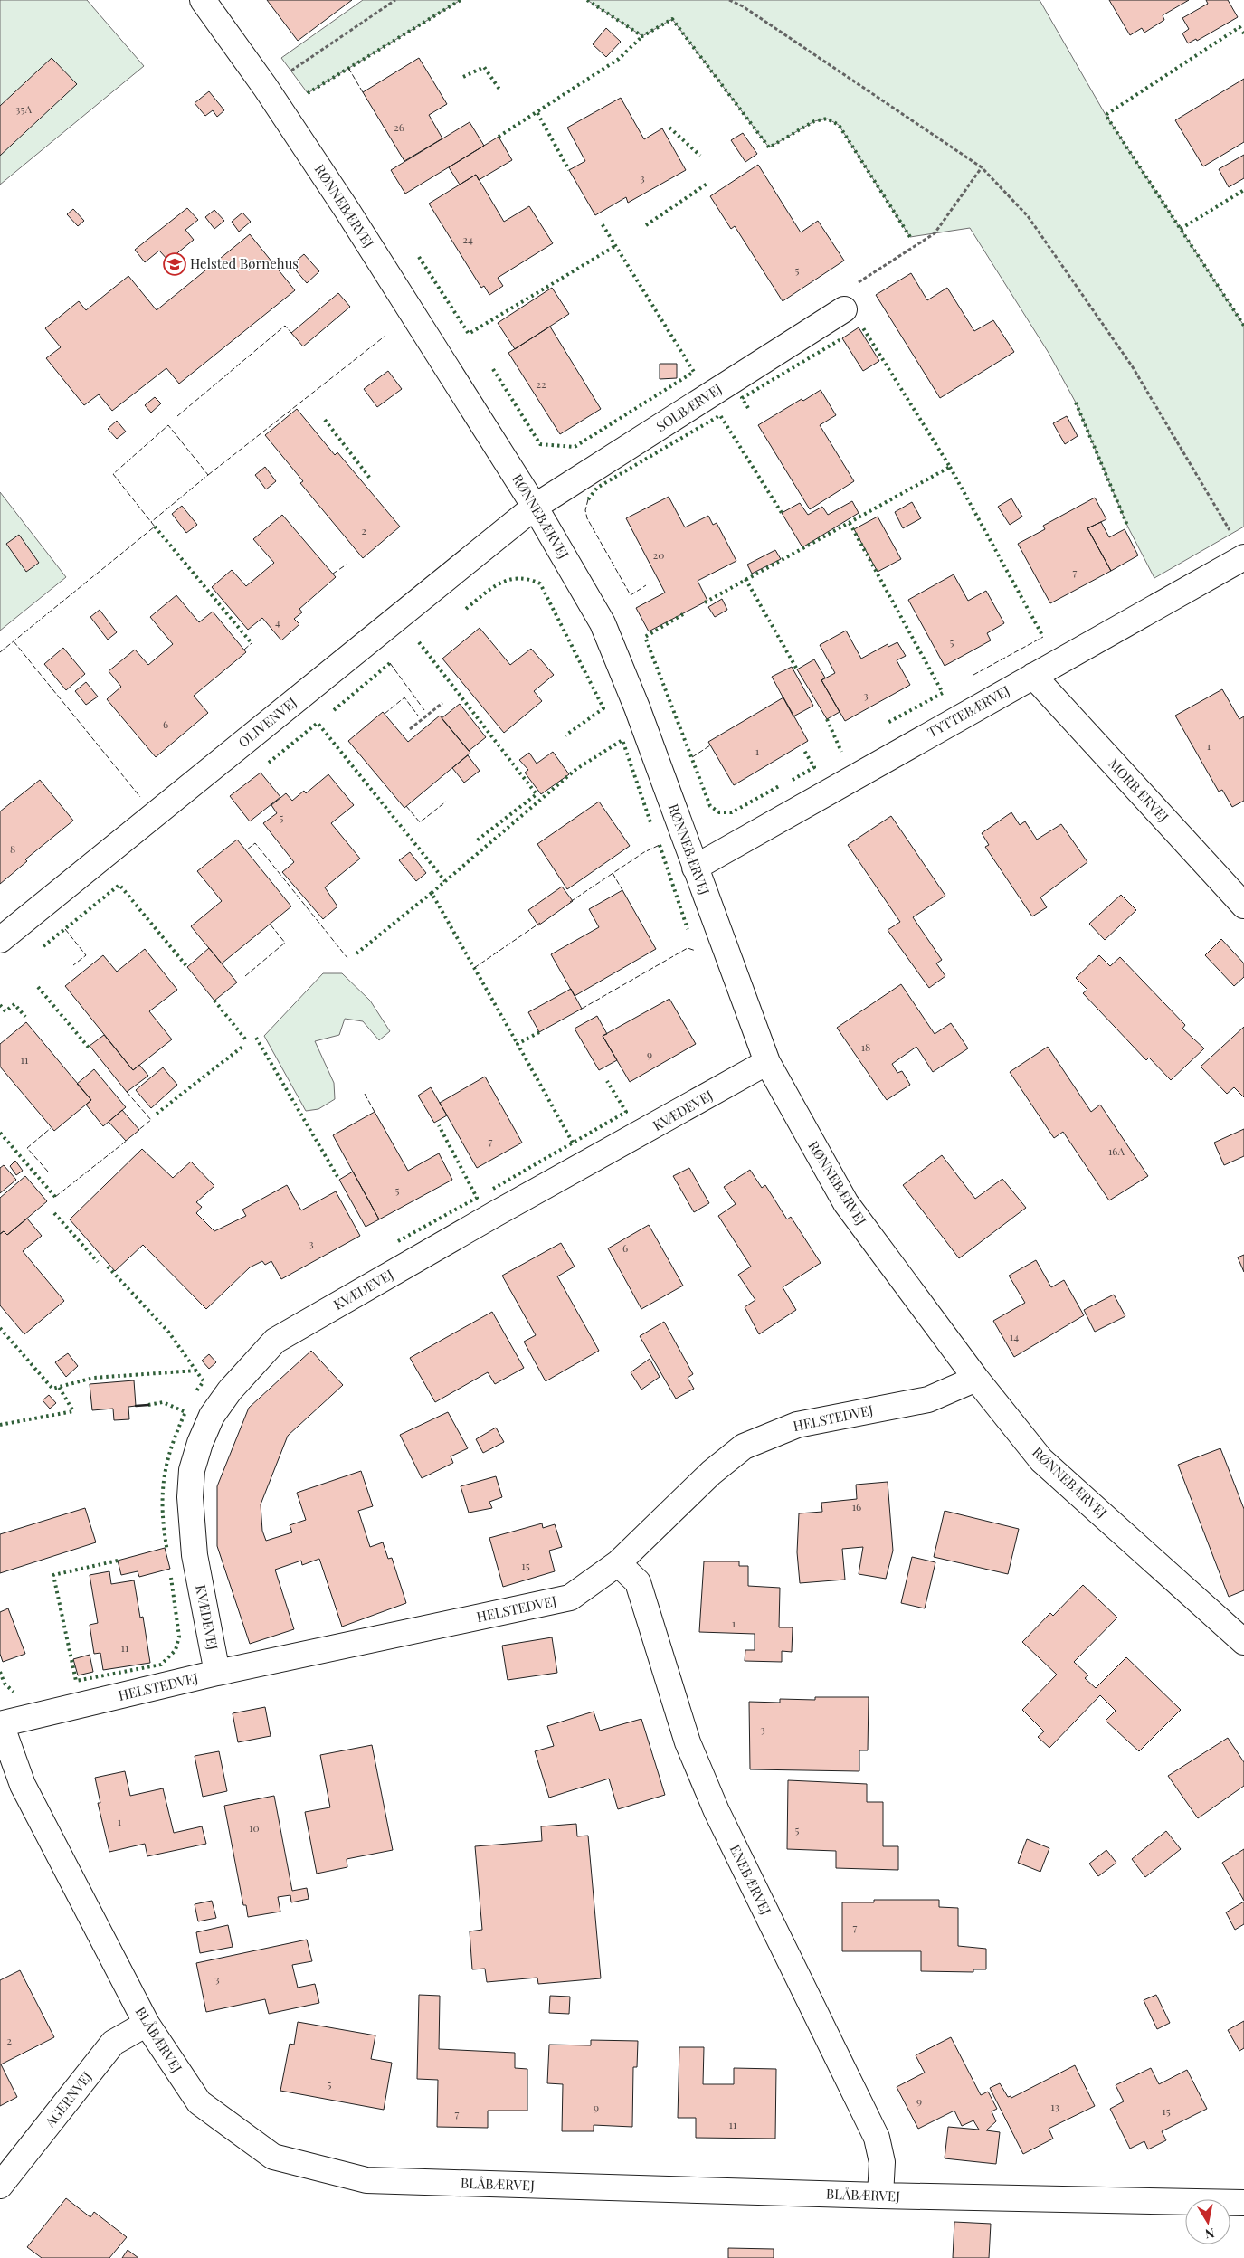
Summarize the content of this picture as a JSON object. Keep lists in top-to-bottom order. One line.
{"streets":{"street":["RØNNEBÆRVEJ","SOLBÆRVEJ","TYTTEBÆRVEJ","OLIVENVEJ","MORBÆRVEJ","KVÆDEVEJ","HELSTEDVEJ","ENEBÆRVEJ","BLÅBÆRVEJ","AGERNVEJ"]},"crossings":[["RØNNEBÆRVEJ","SOLBÆRVEJ"],["RØNNEBÆRVEJ","TYTTEBÆRVEJ"],["RØNNEBÆRVEJ","OLIVENVEJ"],["RØNNEBÆRVEJ","KVÆDEVEJ"],["RØNNEBÆRVEJ","HELSTEDVEJ"],["SOLBÆRVEJ","OLIVENVEJ"],["TYTTEBÆRVEJ","MORBÆRVEJ"],["KVÆDEVEJ","HELSTEDVEJ"],["HELSTEDVEJ","ENEBÆRVEJ"],["HELSTEDVEJ","BLÅBÆRVEJ"],["ENEBÆRVEJ","BLÅBÆRVEJ"],["BLÅBÆRVEJ","AGERNVEJ"]],"places":{"school or university":["Helsted Børnehus"]},"house_numbers":["35A","26","3","24","5","22","2","20","7","4","5","3","6","1","1","5","8","18","9","11","7","16A","5","3","6","14","16","15","1","11","3","1","10","5","7","3","2","5","9","13","9","15","7","11"],"north":"bottom"}
